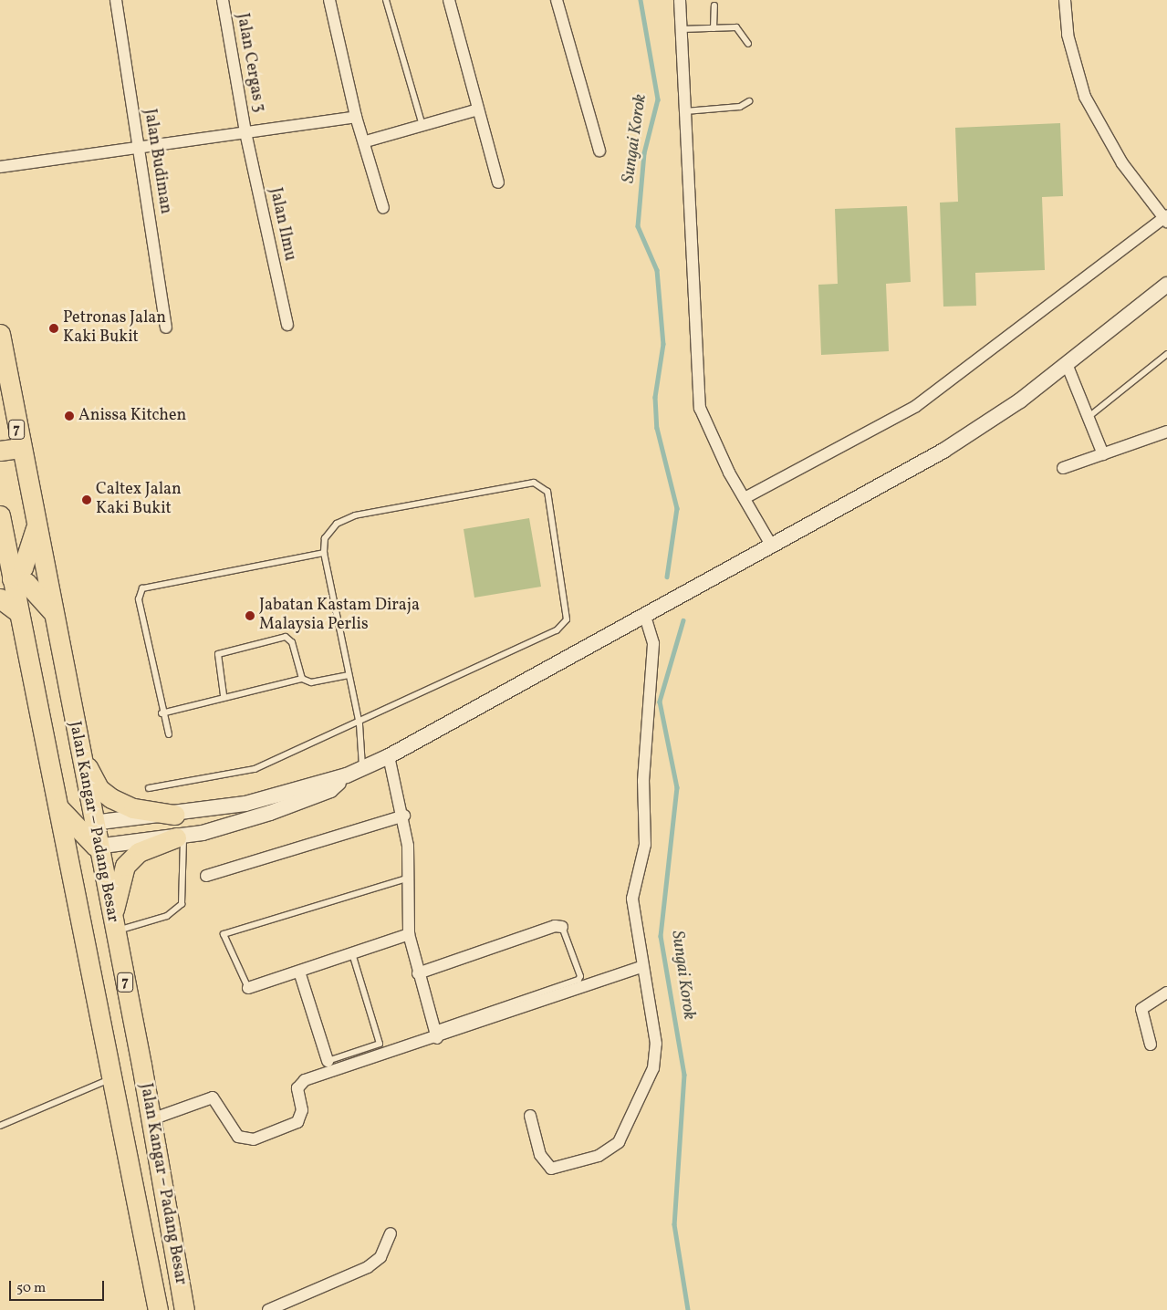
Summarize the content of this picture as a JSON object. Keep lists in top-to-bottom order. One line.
{"streets":{"highway":["7","Jalan Kangar – Padang Besar"],"street":["Jalan Cergas 3","Jalan Budiman","Jalan Ilmu"]},"crossings":[["Jalan Cergas 3","Jalan Ilmu"]],"water":["Sungai Korok"],"places":["Petronas Jalan Kaki Bukit","Anissa Kitchen","Caltex Jalan Kaki Bukit","Jabatan Kastam Diraja Malaysia Perlis"],"scale_bar":"50 m"}
